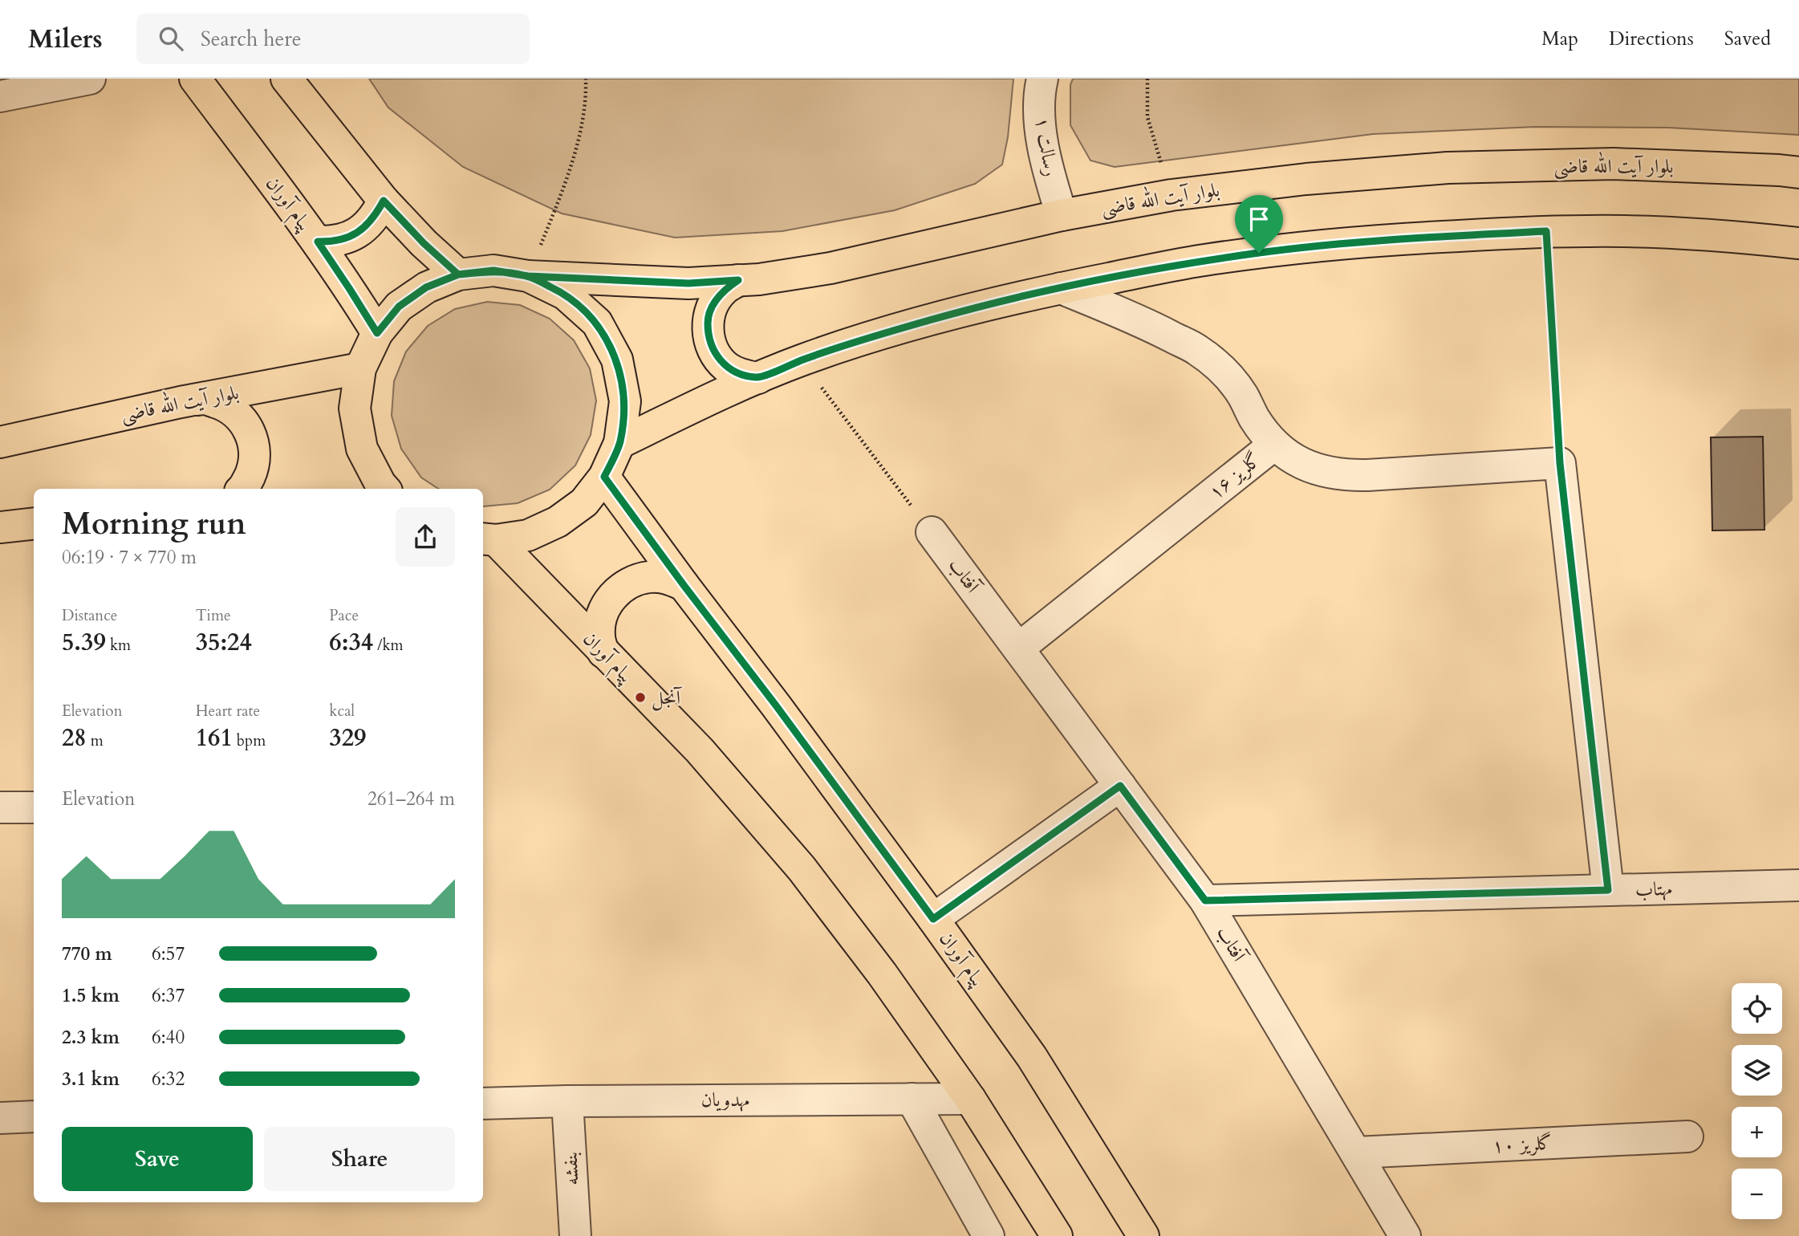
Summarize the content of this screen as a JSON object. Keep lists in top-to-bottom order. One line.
{"streets":{"main road":["بلوار آیت ‌الله قاضی","پیام آوران"],"street":["رسالت ۱","گلریز ۱۶","آفتاب","مهتاب","مهدویان","گلریز ۱۰","بنفشه"]},"crossings":[["رسالت ۱","بلوار آیت ‌الله قاضی"],["پیام آوران","مهدویان"],["گلریز ۱۶","آفتاب"],["آفتاب","مهتاب"],["آفتاب","گلریز ۱۰"],["مهدویان","بنفشه"]],"places":["آنجل"],"page":{"header":"Milers","search":"Search here","nav":["Map","Directions","Saved"],"heading":["Morning run","06:19 · 7 × 770 m"],"stats":[["Distance","5.39 km"],["Time","35:24"],["Pace","6:34 /km"],["Elevation","28 m"],["Heart rate","161 bpm"],["kcal","329"]],"chart":["Elevation","261–264 m"],"list":[{"name":"770 m","note":"6:57"},{"name":"1.5 km","note":"6:37"},{"name":"2.3 km","note":"6:40"},{"name":"3.1 km","note":"6:32"}],"map_buttons":["+","−"],"buttons":["Save","Share"]}}
